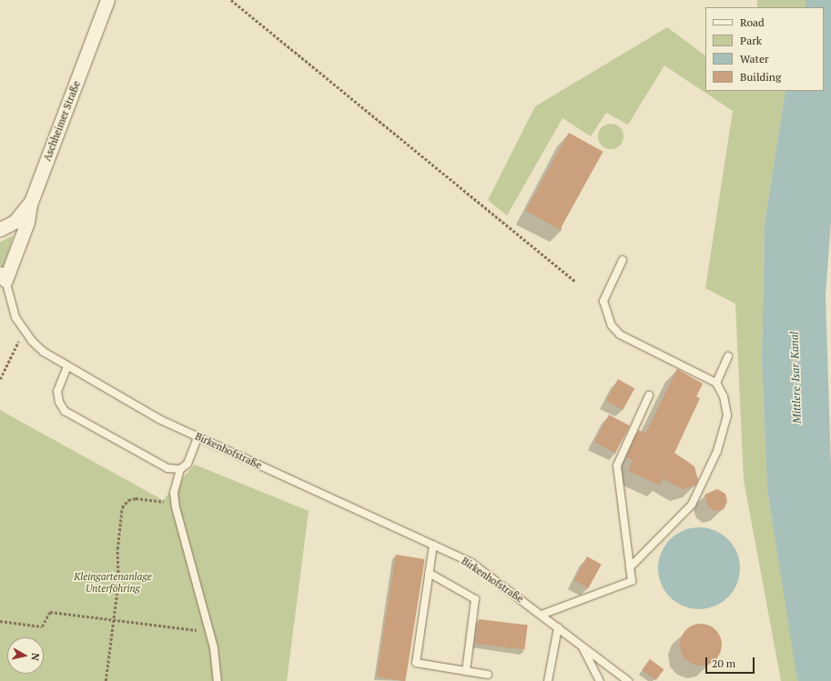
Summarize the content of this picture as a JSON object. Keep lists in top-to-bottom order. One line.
{"streets":{"street":["Aschheimer Straße","Birkenhofstraße"]},"crossings":[["Aschheimer Straße","Birkenhofstraße"]],"water":["Mittlere-Isar-Kanal"],"parks":["Kleingartenanlage Unterföhring"],"legend":["Road","Park","Water","Building"],"scale_bar":"20 m","north":"right"}
